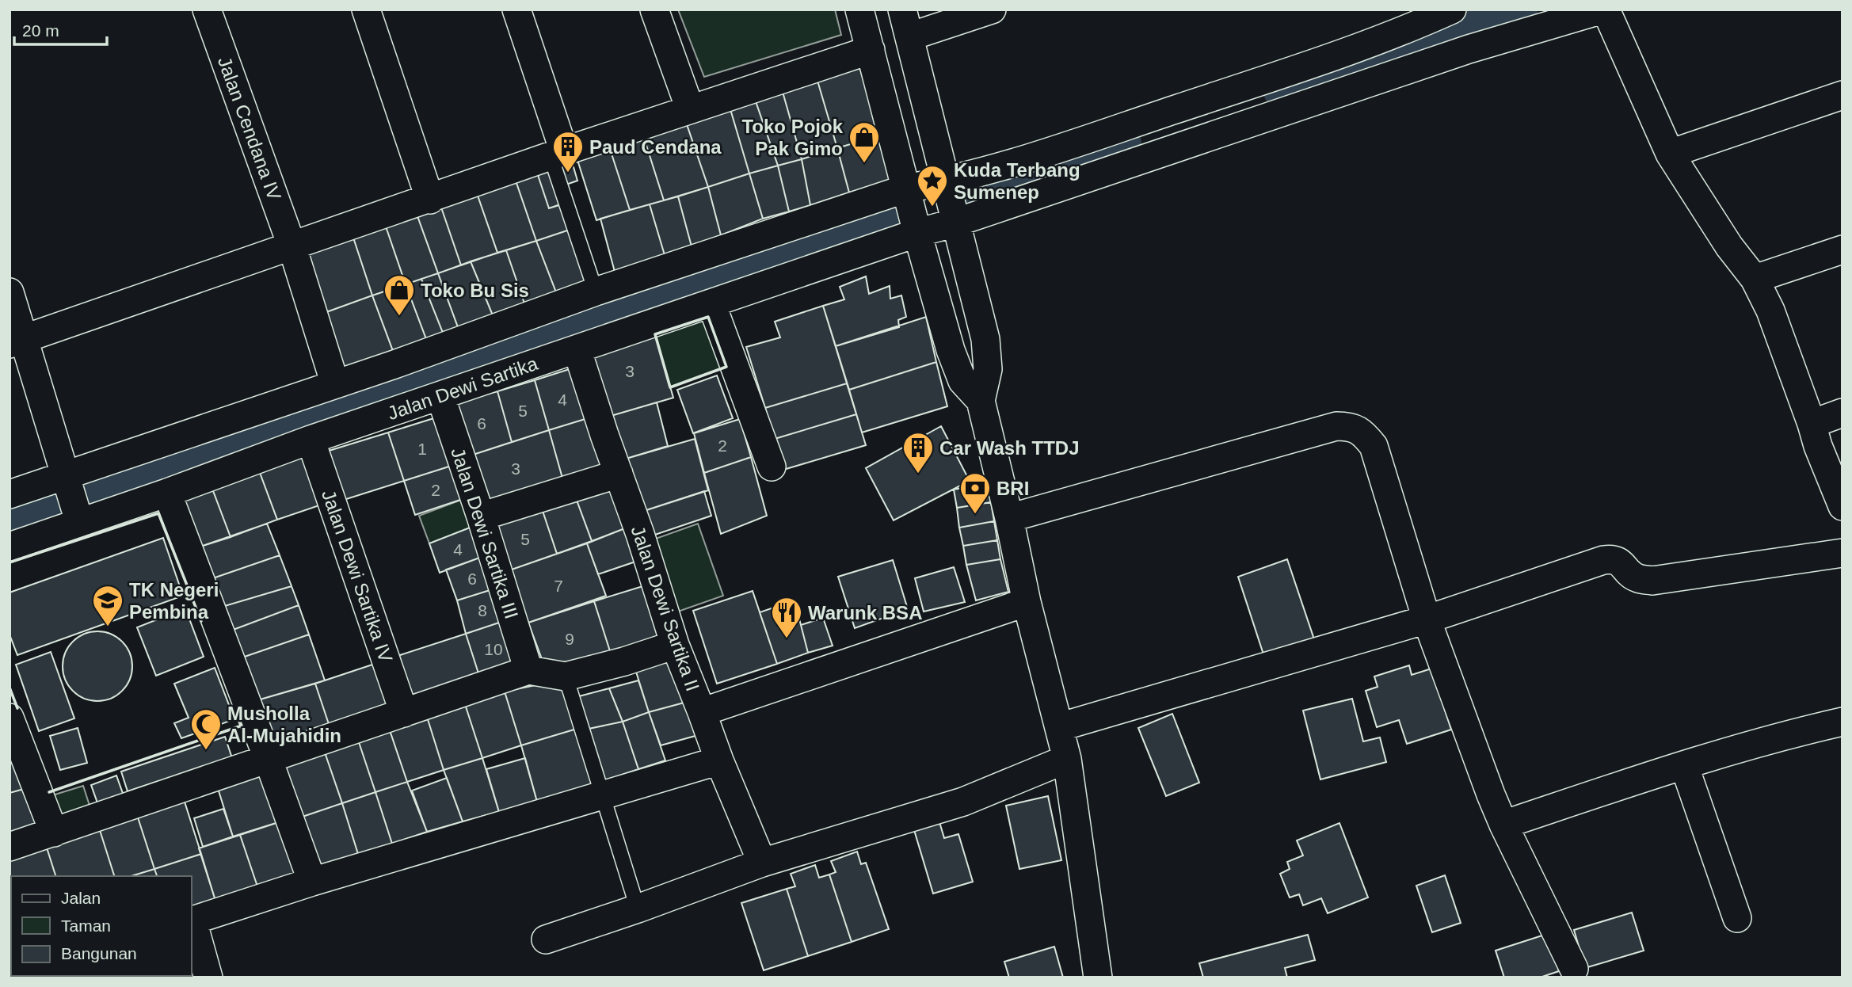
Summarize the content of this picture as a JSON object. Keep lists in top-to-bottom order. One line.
{"streets":{"street":["Jalan Cendana IV","Jalan Dewi Sartika","Jalan Dewi Sartika III","Jalan Dewi Sartika IV","Jalan Dewi Sartika II"]},"crossings":[["Jalan Dewi Sartika","Jalan Dewi Sartika III"],["Jalan Dewi Sartika","Jalan Dewi Sartika IV"],["Jalan Dewi Sartika","Jalan Dewi Sartika II"]],"places":{"shop":["Toko Pojok Pak Gimo","Toko Bu Sis"],"building":["Paud Cendana","Car Wash TTDJ"],"place":["Kuda Terbang Sumenep"],"bank":["BRI"],"school or university":["TK Negeri Pembina"],"restaurant":["Warunk BSA"],"mosque":["Musholla Al-Mujahidin"]},"house_numbers":["3","4","5","6","2","1","3","2","5","4","6","7","8","9","10"],"legend":["Jalan","Taman","Bangunan"],"scale_bar":"20 m"}
